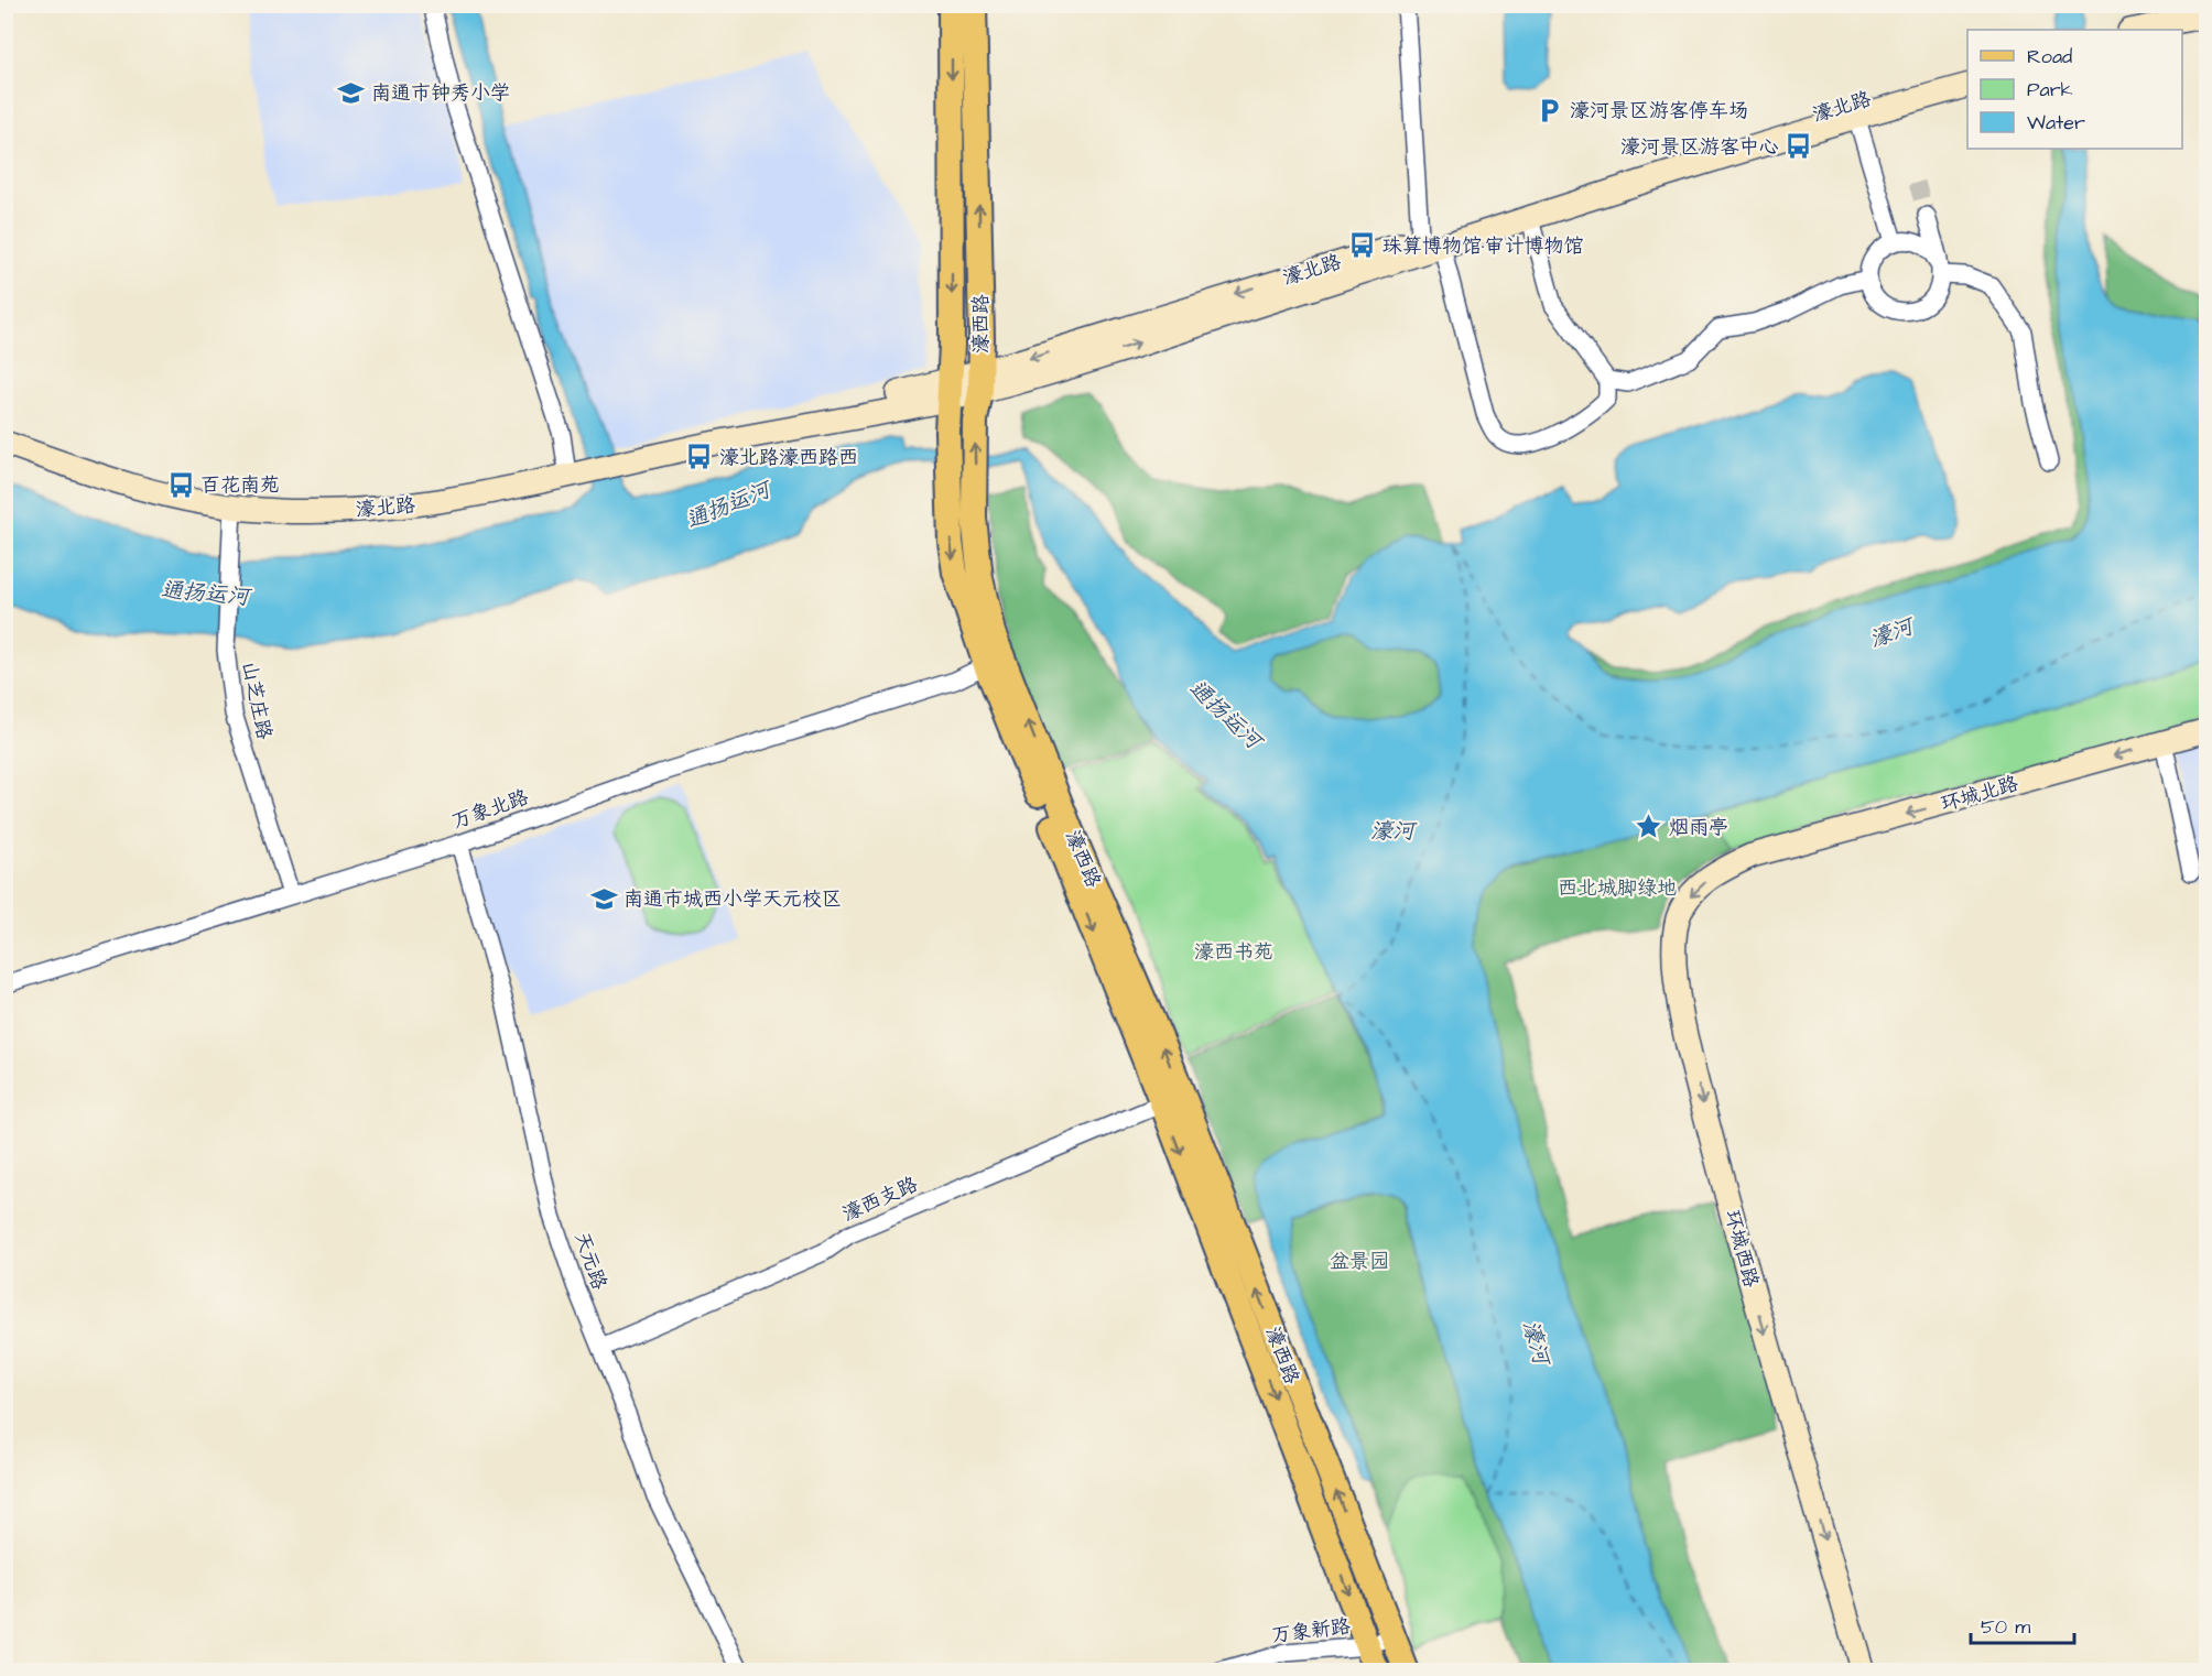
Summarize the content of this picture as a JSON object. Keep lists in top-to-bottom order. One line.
{"streets":{"main road":["濠西路"],"street":["濠北路","山芝庄路","环城北路","万象北路","濠西支路","环城西路","天元路","万象新路"]},"crossings":[["濠北路","濠西路"],["濠北路","山芝庄路"],["濠西路","万象北路"],["濠西路","濠西支路"],["濠西路","万象新路"],["山芝庄路","万象北路"],["环城北路","环城西路"],["万象北路","天元路"],["濠西支路","天元路"]],"one_way":["环城北路","环城西路"],"water":["通扬运河","濠河"],"parks":["西北城脚绿地","濠西书苑","盆景园"],"places":{"school or university":["南通市钟秀小学","南通市城西小学天元校区"],"parking":["濠河景区游客停车场"],"bus stop":["濠河景区游客中心","珠算博物馆·审计博物馆","濠北路濠西路西","百花南苑"],"place":["烟雨亭"]},"legend":["Road","Park","Water"],"scale_bar":"50 m"}
